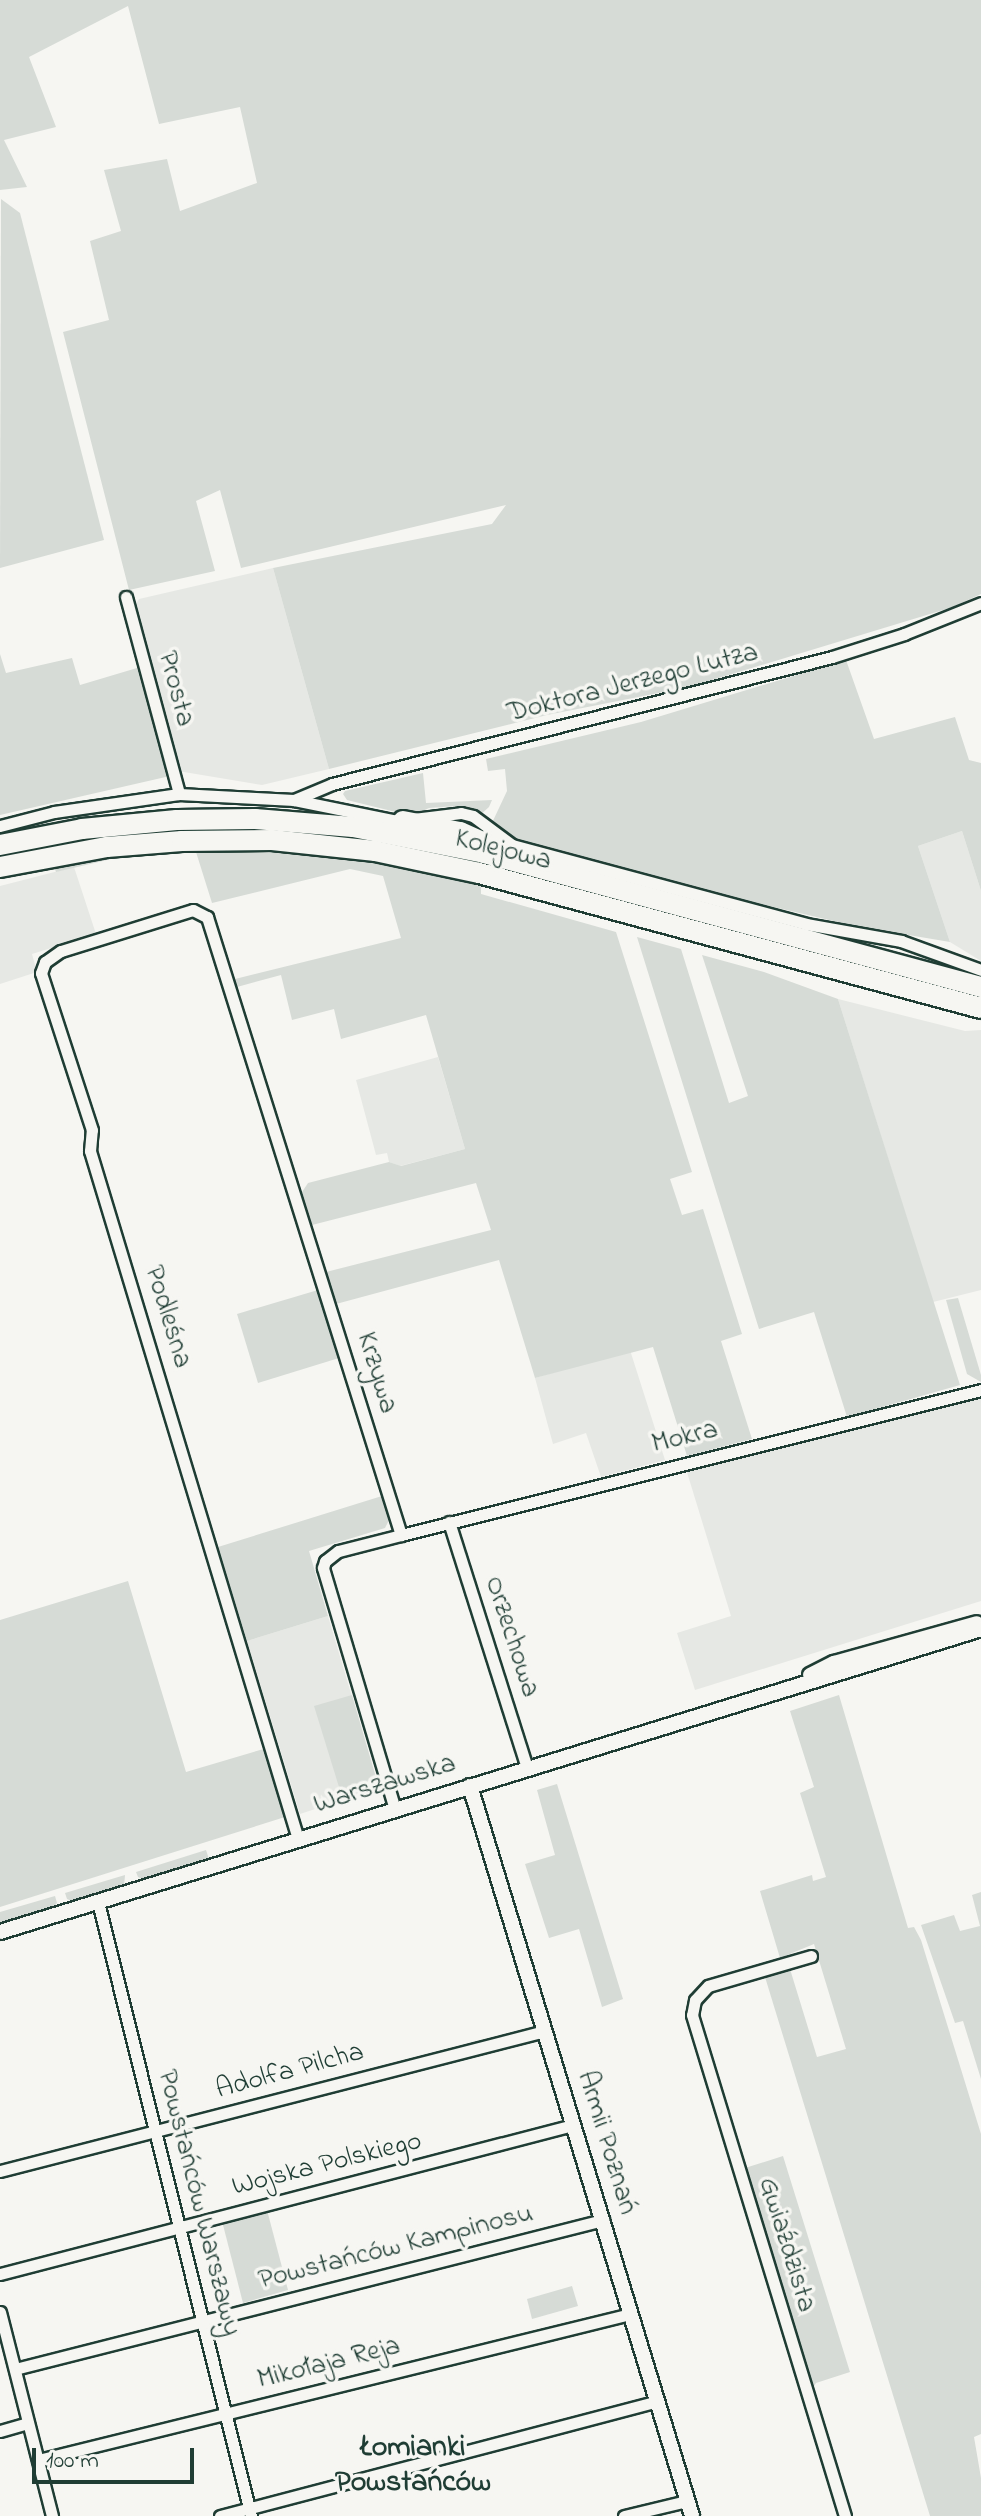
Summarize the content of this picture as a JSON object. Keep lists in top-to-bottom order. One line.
{"streets":{"highway":["Kolejowa"],"street":["Doktora Jerzego Lutza","Prosta","Podleśna","Krzywa","Mokra","Orzechowa","Warszawska","Adolfa Pilcha","Armii Poznań","Wojska Polskiego","Powstańców Warszawy","Gwiaździsta","Powstańców Kampinosu","Mikołaja Reja"]},"crossings":[["Podleśna","Krzywa"],["Podleśna","Warszawska"],["Krzywa","Mokra"],["Mokra","Orzechowa"],["Orzechowa","Warszawska"],["Warszawska","Armii Poznań"],["Warszawska","Powstańców Warszawy"],["Adolfa Pilcha","Armii Poznań"],["Adolfa Pilcha","Powstańców Warszawy"],["Armii Poznań","Wojska Polskiego"],["Armii Poznań","Powstańców Kampinosu"],["Armii Poznań","Mikołaja Reja"],["Wojska Polskiego","Powstańców Warszawy"],["Powstańców Warszawy","Powstańców Kampinosu"],["Powstańców Warszawy","Mikołaja Reja"]],"districts":["Łomianki Powstańców"],"scale_bar":"100 m"}
